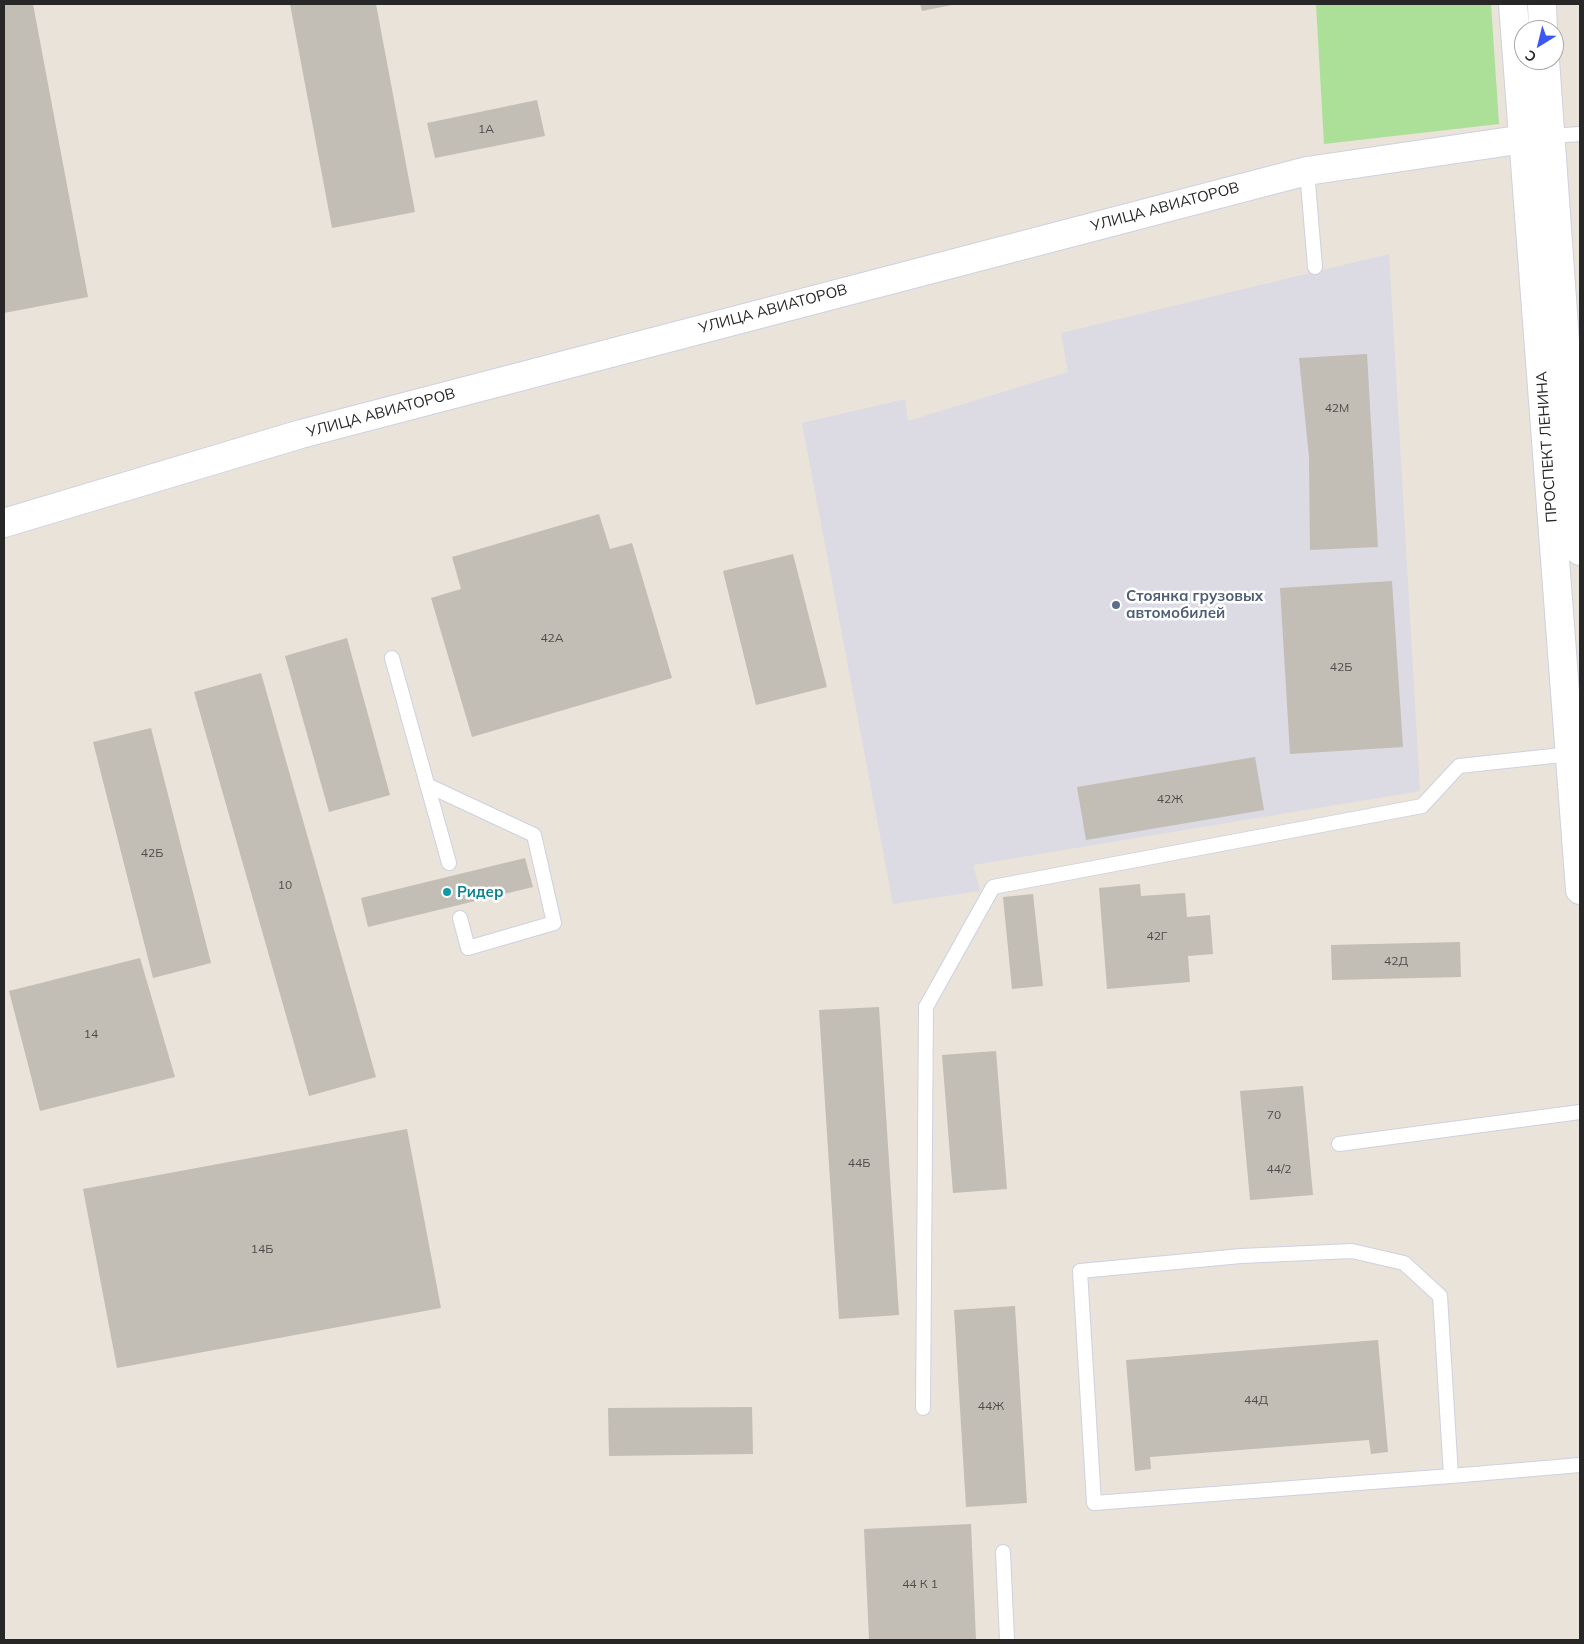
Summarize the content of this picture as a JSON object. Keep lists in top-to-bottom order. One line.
{"streets":{"street":["УЛИЦА АВИАТОРОВ","ПРОСПЕКТ ЛЕНИНА"]},"crossings":[["УЛИЦА АВИАТОРОВ","ПРОСПЕКТ ЛЕНИНА"]],"places":["Стоянка грузовых автомобилей","Ридер"],"house_numbers":["1А","42М","42А","42Б","42Ж","42Б","10","42Г","42Д","14","70","44Б","44/2","14Б","44Д","44Ж","44 К 1"],"north":"bottom left"}
